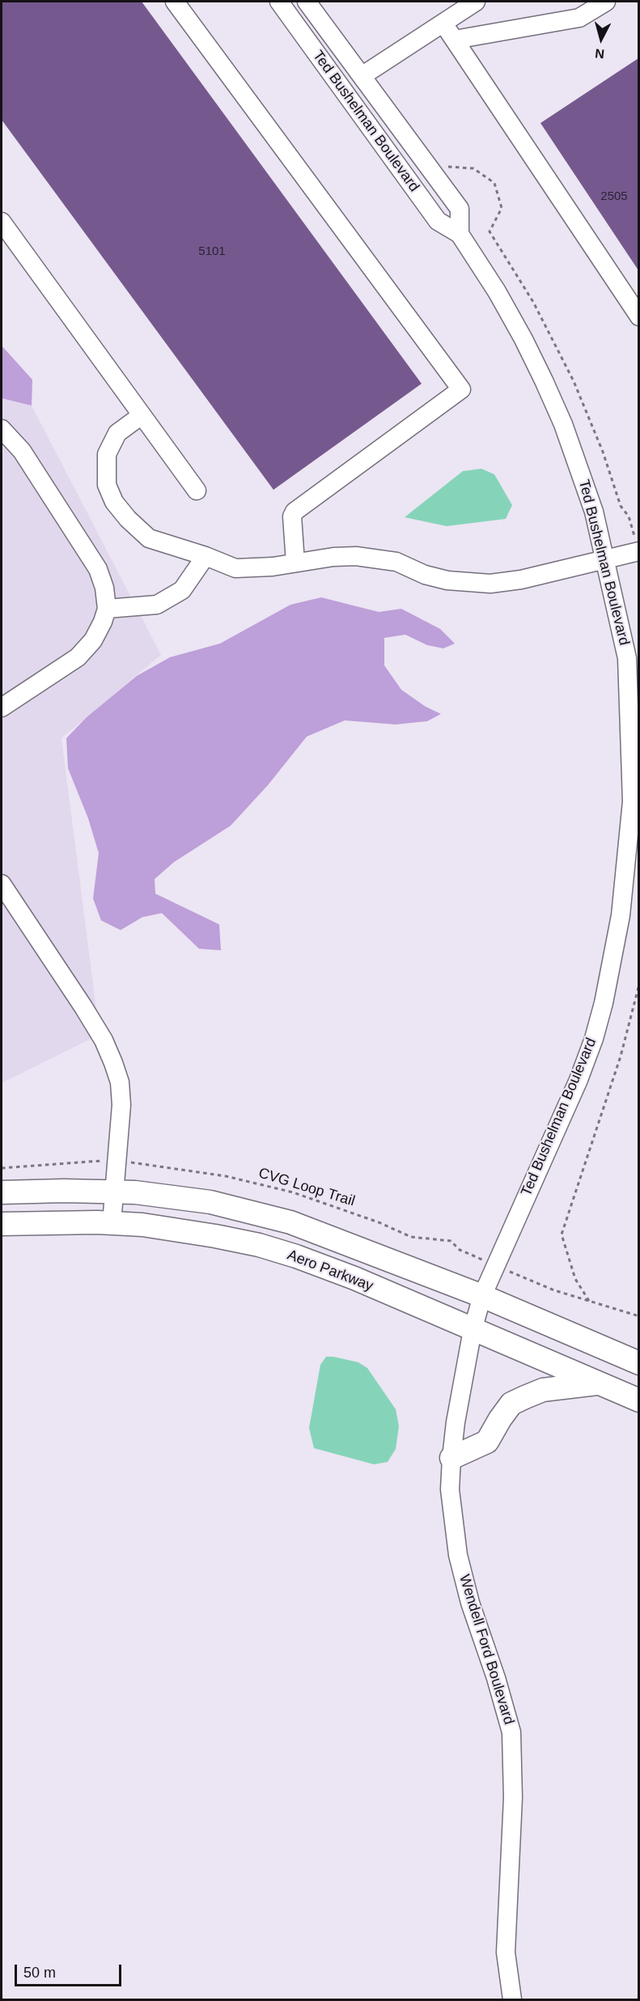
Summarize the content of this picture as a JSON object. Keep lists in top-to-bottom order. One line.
{"streets":{"main road":["Aero Parkway"],"street":["Ted Bushelman Boulevard","Wendell Ford Boulevard"],"path":["CVG Loop Trail"]},"crossings":[["Ted Bushelman Boulevard","Aero Parkway"],["Ted Bushelman Boulevard","Wendell Ford Boulevard"],["Aero Parkway","Wendell Ford Boulevard"]],"house_numbers":["2505","5101"],"scale_bar":"50 m","north":"bottom"}
